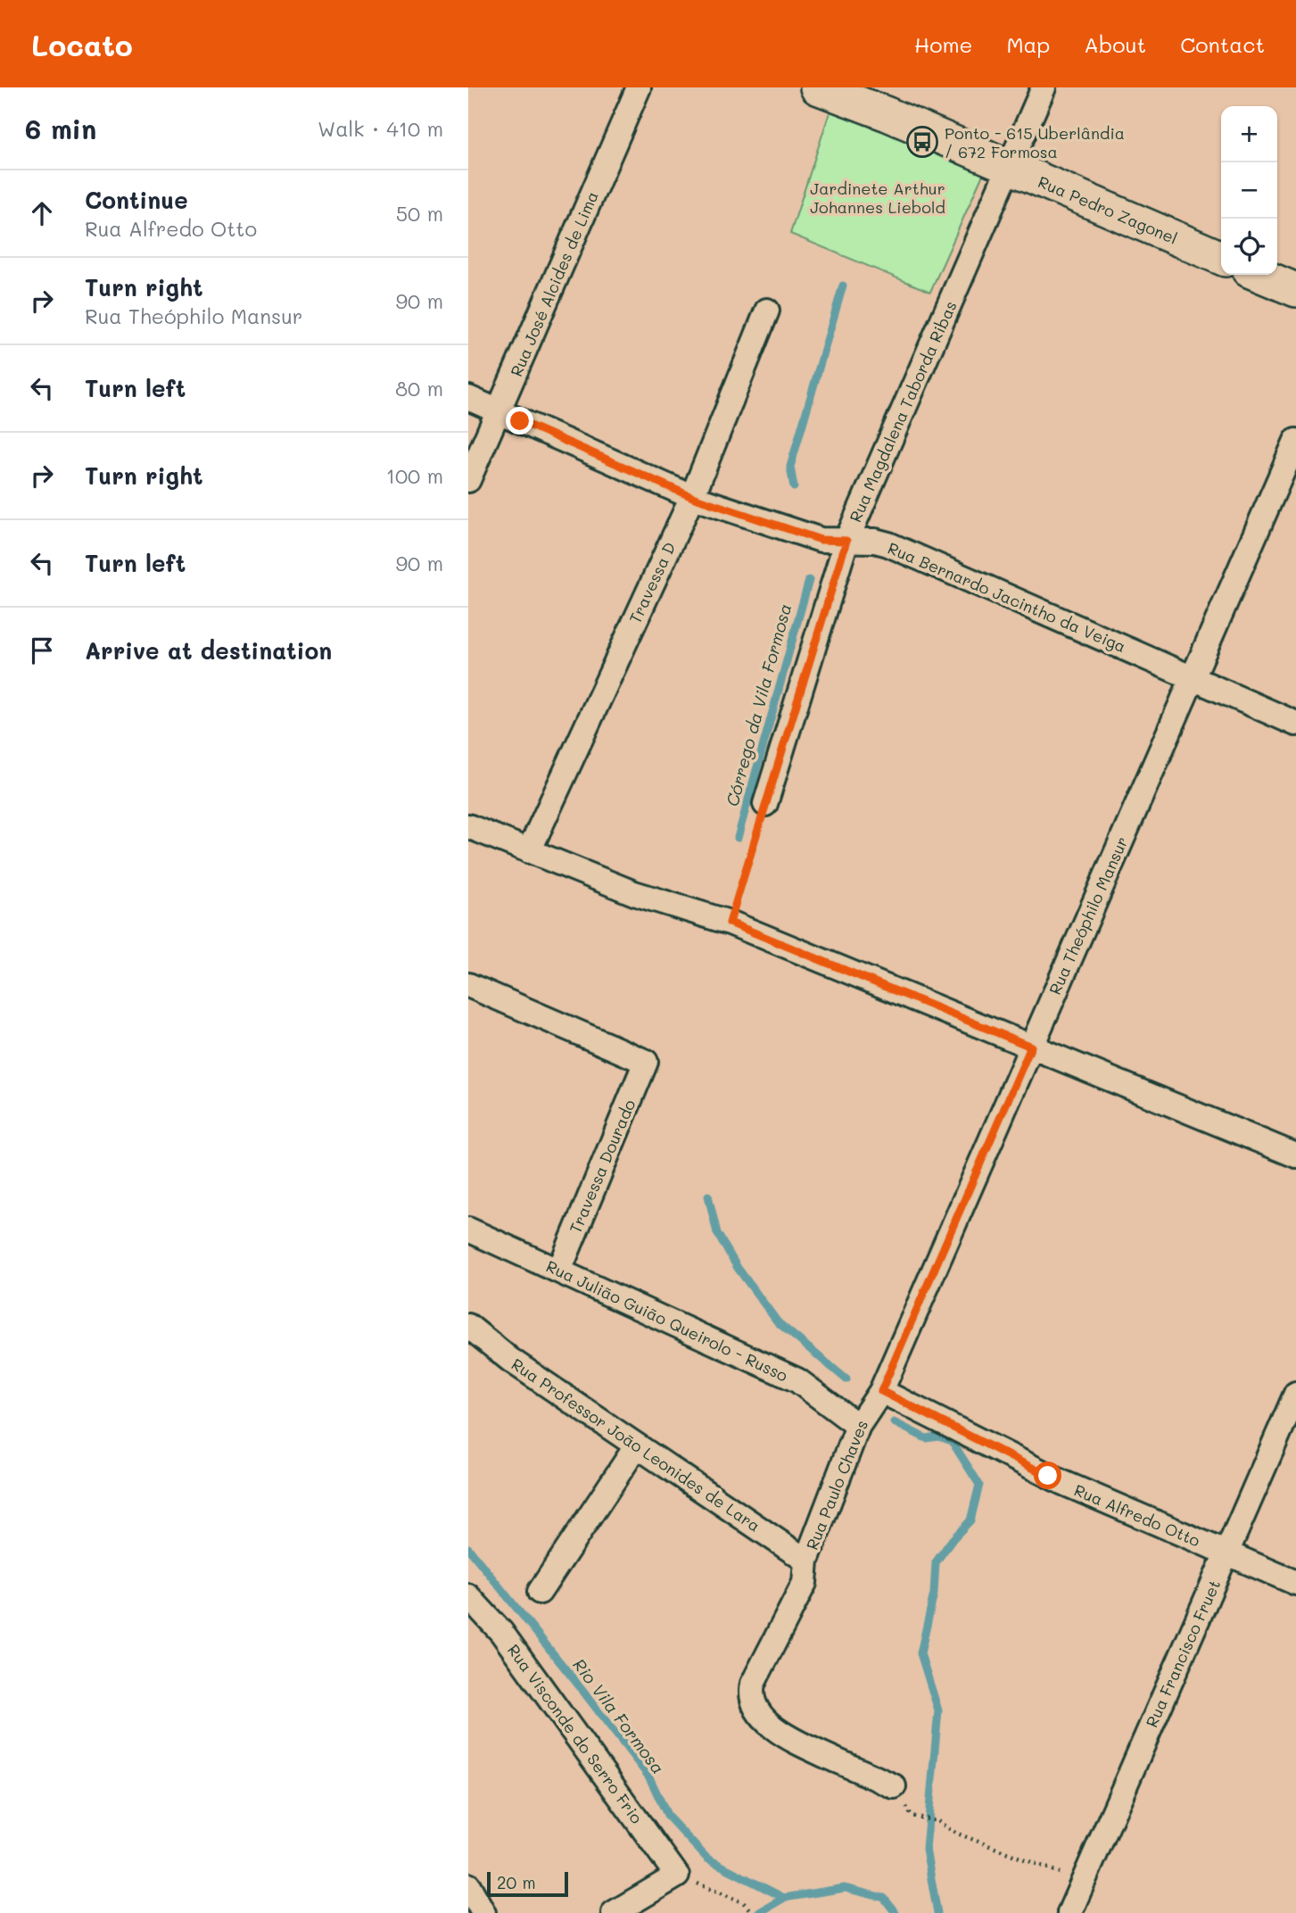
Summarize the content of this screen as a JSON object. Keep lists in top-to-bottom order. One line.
{"streets":{"street":["Rua Pedro Zagonel","Rua José Alcides de Lima","Rua Magdalena Taborda Ribas","Travessa D","Rua Bernardo Jacintho da Veiga","Rua Theóphilo Mansur","Travessa Dourado","Rua Julião Guião Queirolo - Russo","Rua Professor João Leonides de Lara","Rua Paulo Chaves","Rua Alfredo Otto","Rua Francisco Fruet","Rua Visconde do Serro Frio"]},"crossings":[["Rua Pedro Zagonel","Rua Magdalena Taborda Ribas"],["Rua José Alcides de Lima","Rua Bernardo Jacintho da Veiga"],["Rua Magdalena Taborda Ribas","Rua Bernardo Jacintho da Veiga"],["Travessa D","Rua Bernardo Jacintho da Veiga"],["Rua Bernardo Jacintho da Veiga","Rua Theóphilo Mansur"],["Rua Theóphilo Mansur","Rua Paulo Chaves"],["Rua Theóphilo Mansur","Rua Alfredo Otto"],["Travessa Dourado","Rua Julião Guião Queirolo - Russo"],["Rua Julião Guião Queirolo - Russo","Rua Paulo Chaves"],["Rua Professor João Leonides de Lara","Rua Paulo Chaves"],["Rua Paulo Chaves","Rua Alfredo Otto"],["Rua Alfredo Otto","Rua Francisco Fruet"]],"water":["Córrego da Vila Formosa","Rio Vila Formosa"],"parks":["Jardinete Arthur Johannes Liebold"],"places":{"bus stop":["Ponto - 615 Uberlândia / 672 Formosa"]},"scale_bar":"20 m","page":{"header":"Locato","nav":["Home","Map","About","Contact"],"heading":["6 min","Walk · 410 m"],"map_buttons":["+","−"],"list":[["Continue","Rua Alfredo Otto","50 m"],["Turn right","Rua Theóphilo Mansur","90 m"],["Turn left","80 m"],["Turn right","100 m"],["Turn left","90 m"],"Arrive at destination"],"scale":"20 m"}}
